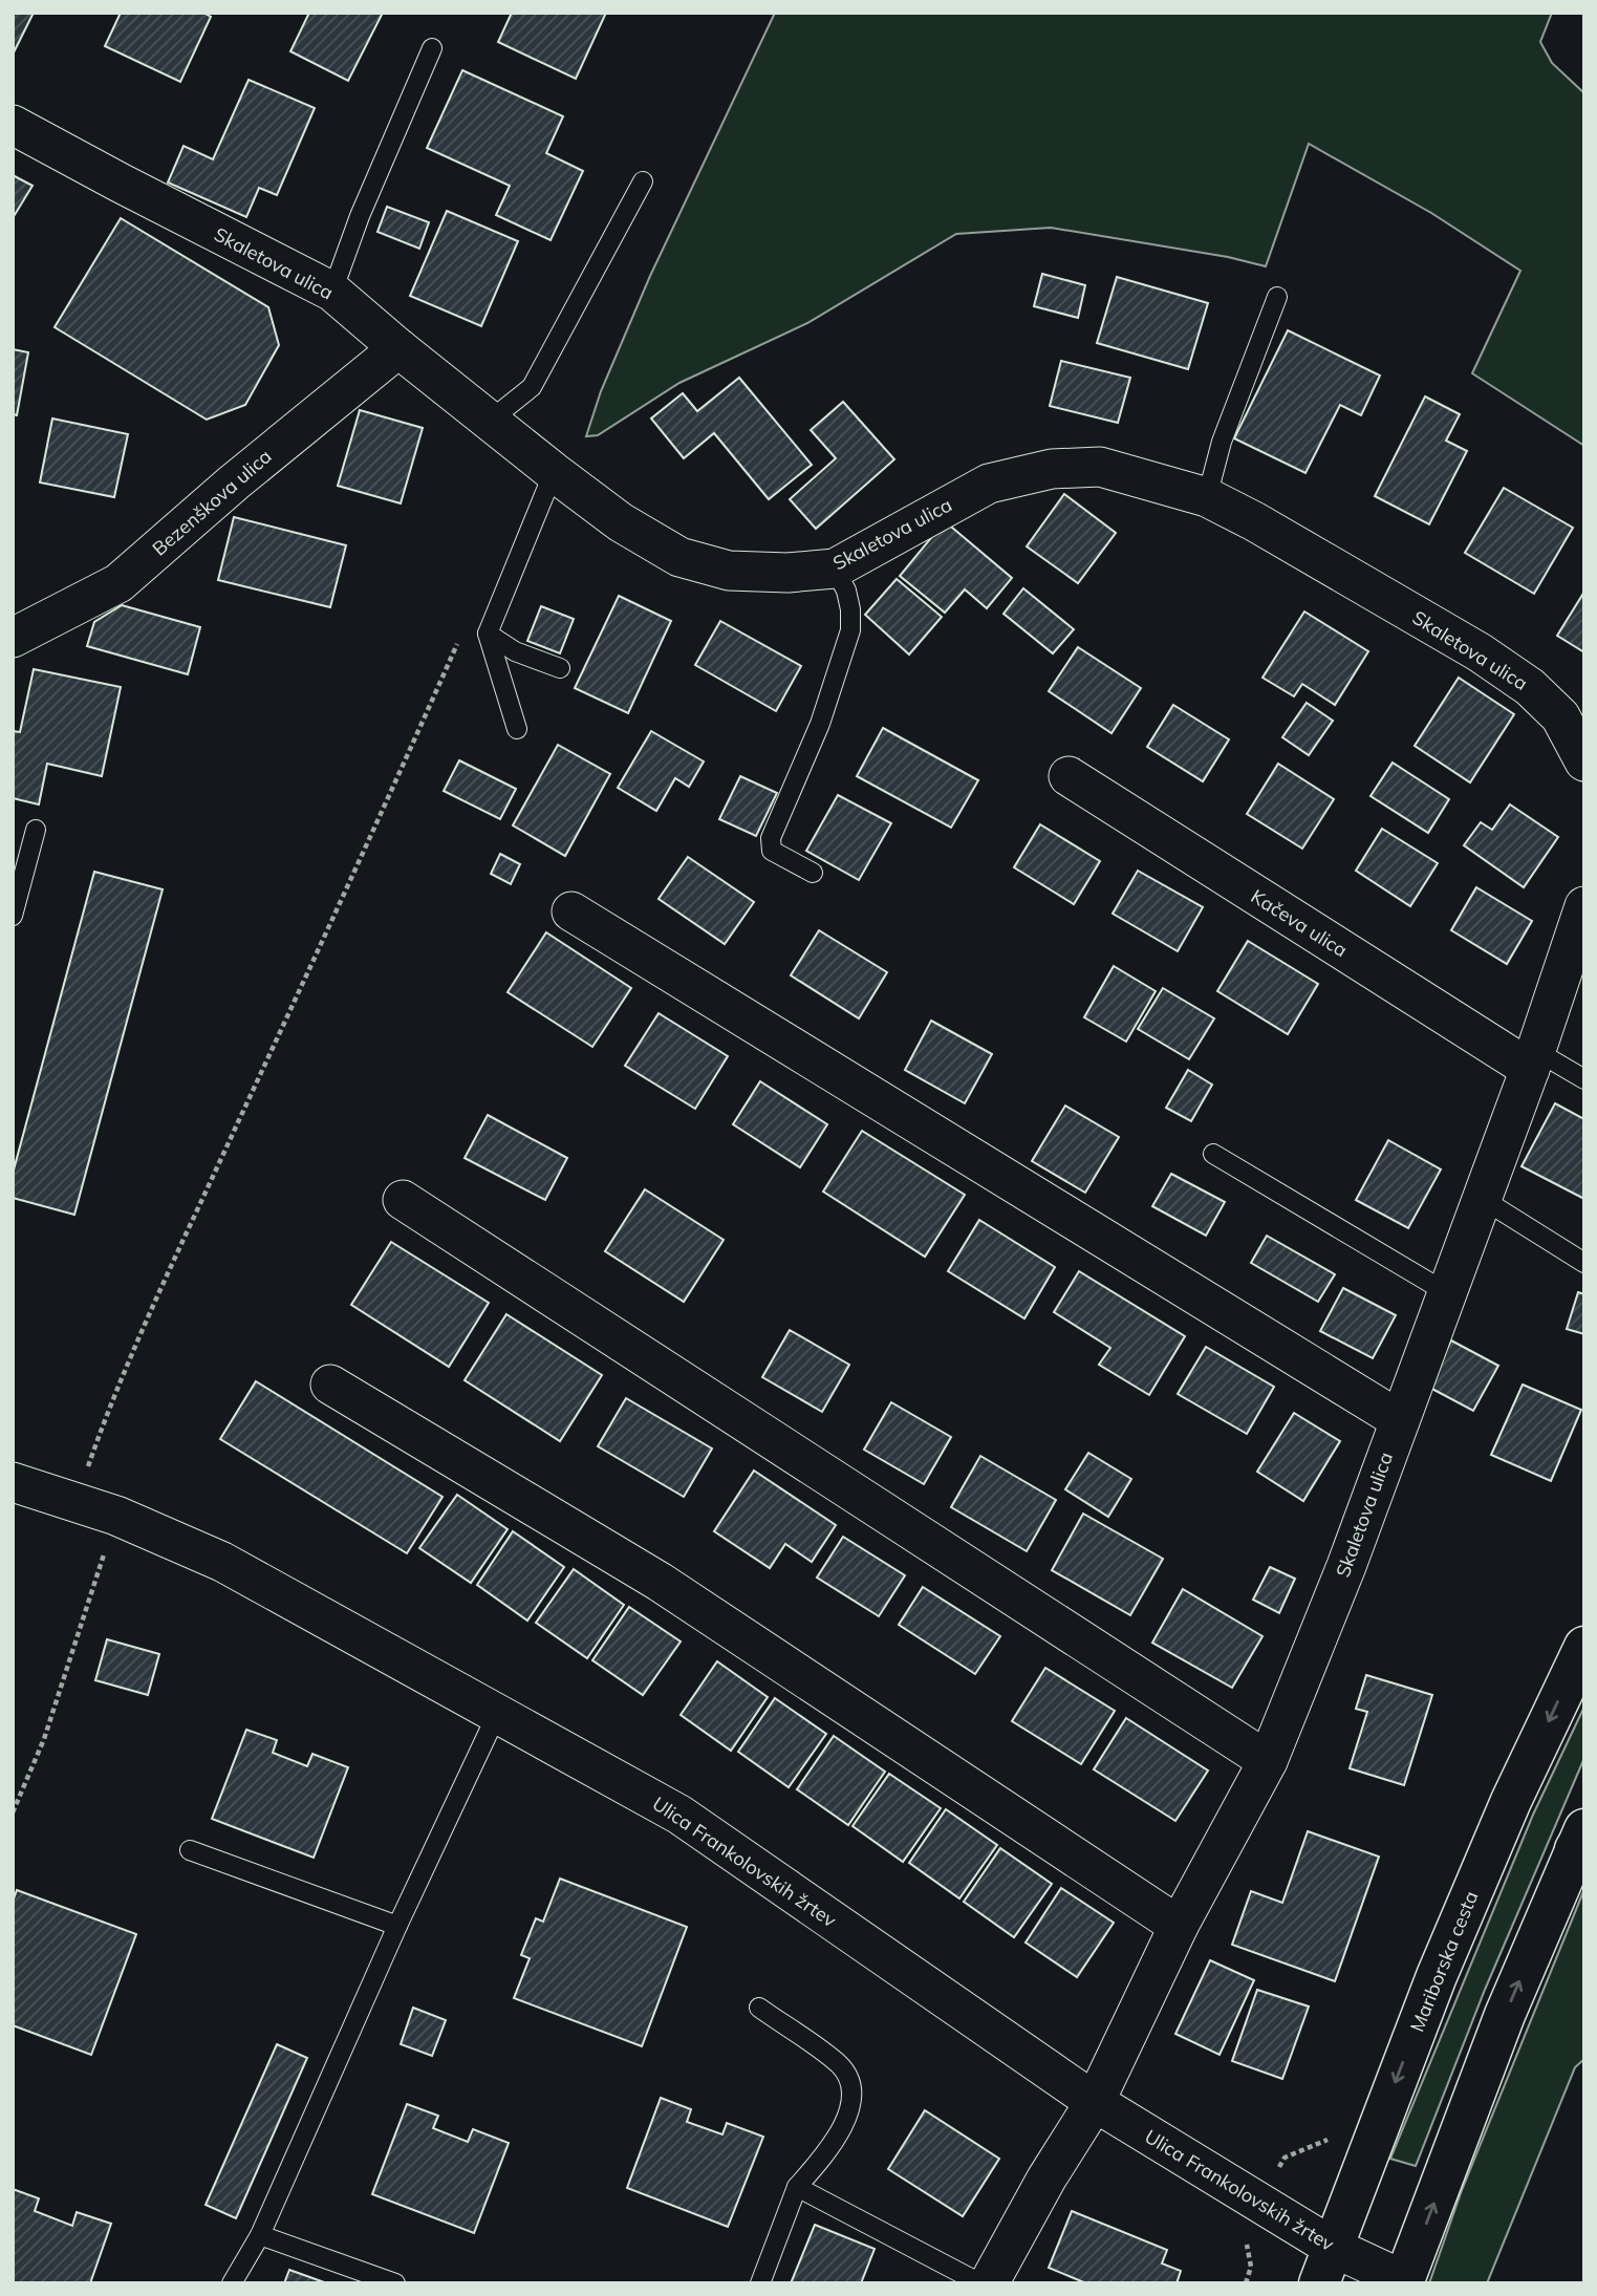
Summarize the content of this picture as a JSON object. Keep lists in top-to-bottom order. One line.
{"streets":{"main road":["Mariborska cesta"],"street":["Skaletova ulica","Bezenškova ulica","Kačeva ulica","Ulica Frankolovskih žrtev"]},"crossings":[["Skaletova ulica","Bezenškova ulica"],["Skaletova ulica","Kačeva ulica"],["Skaletova ulica","Ulica Frankolovskih žrtev"],["Ulica Frankolovskih žrtev","Mariborska cesta"]]}
